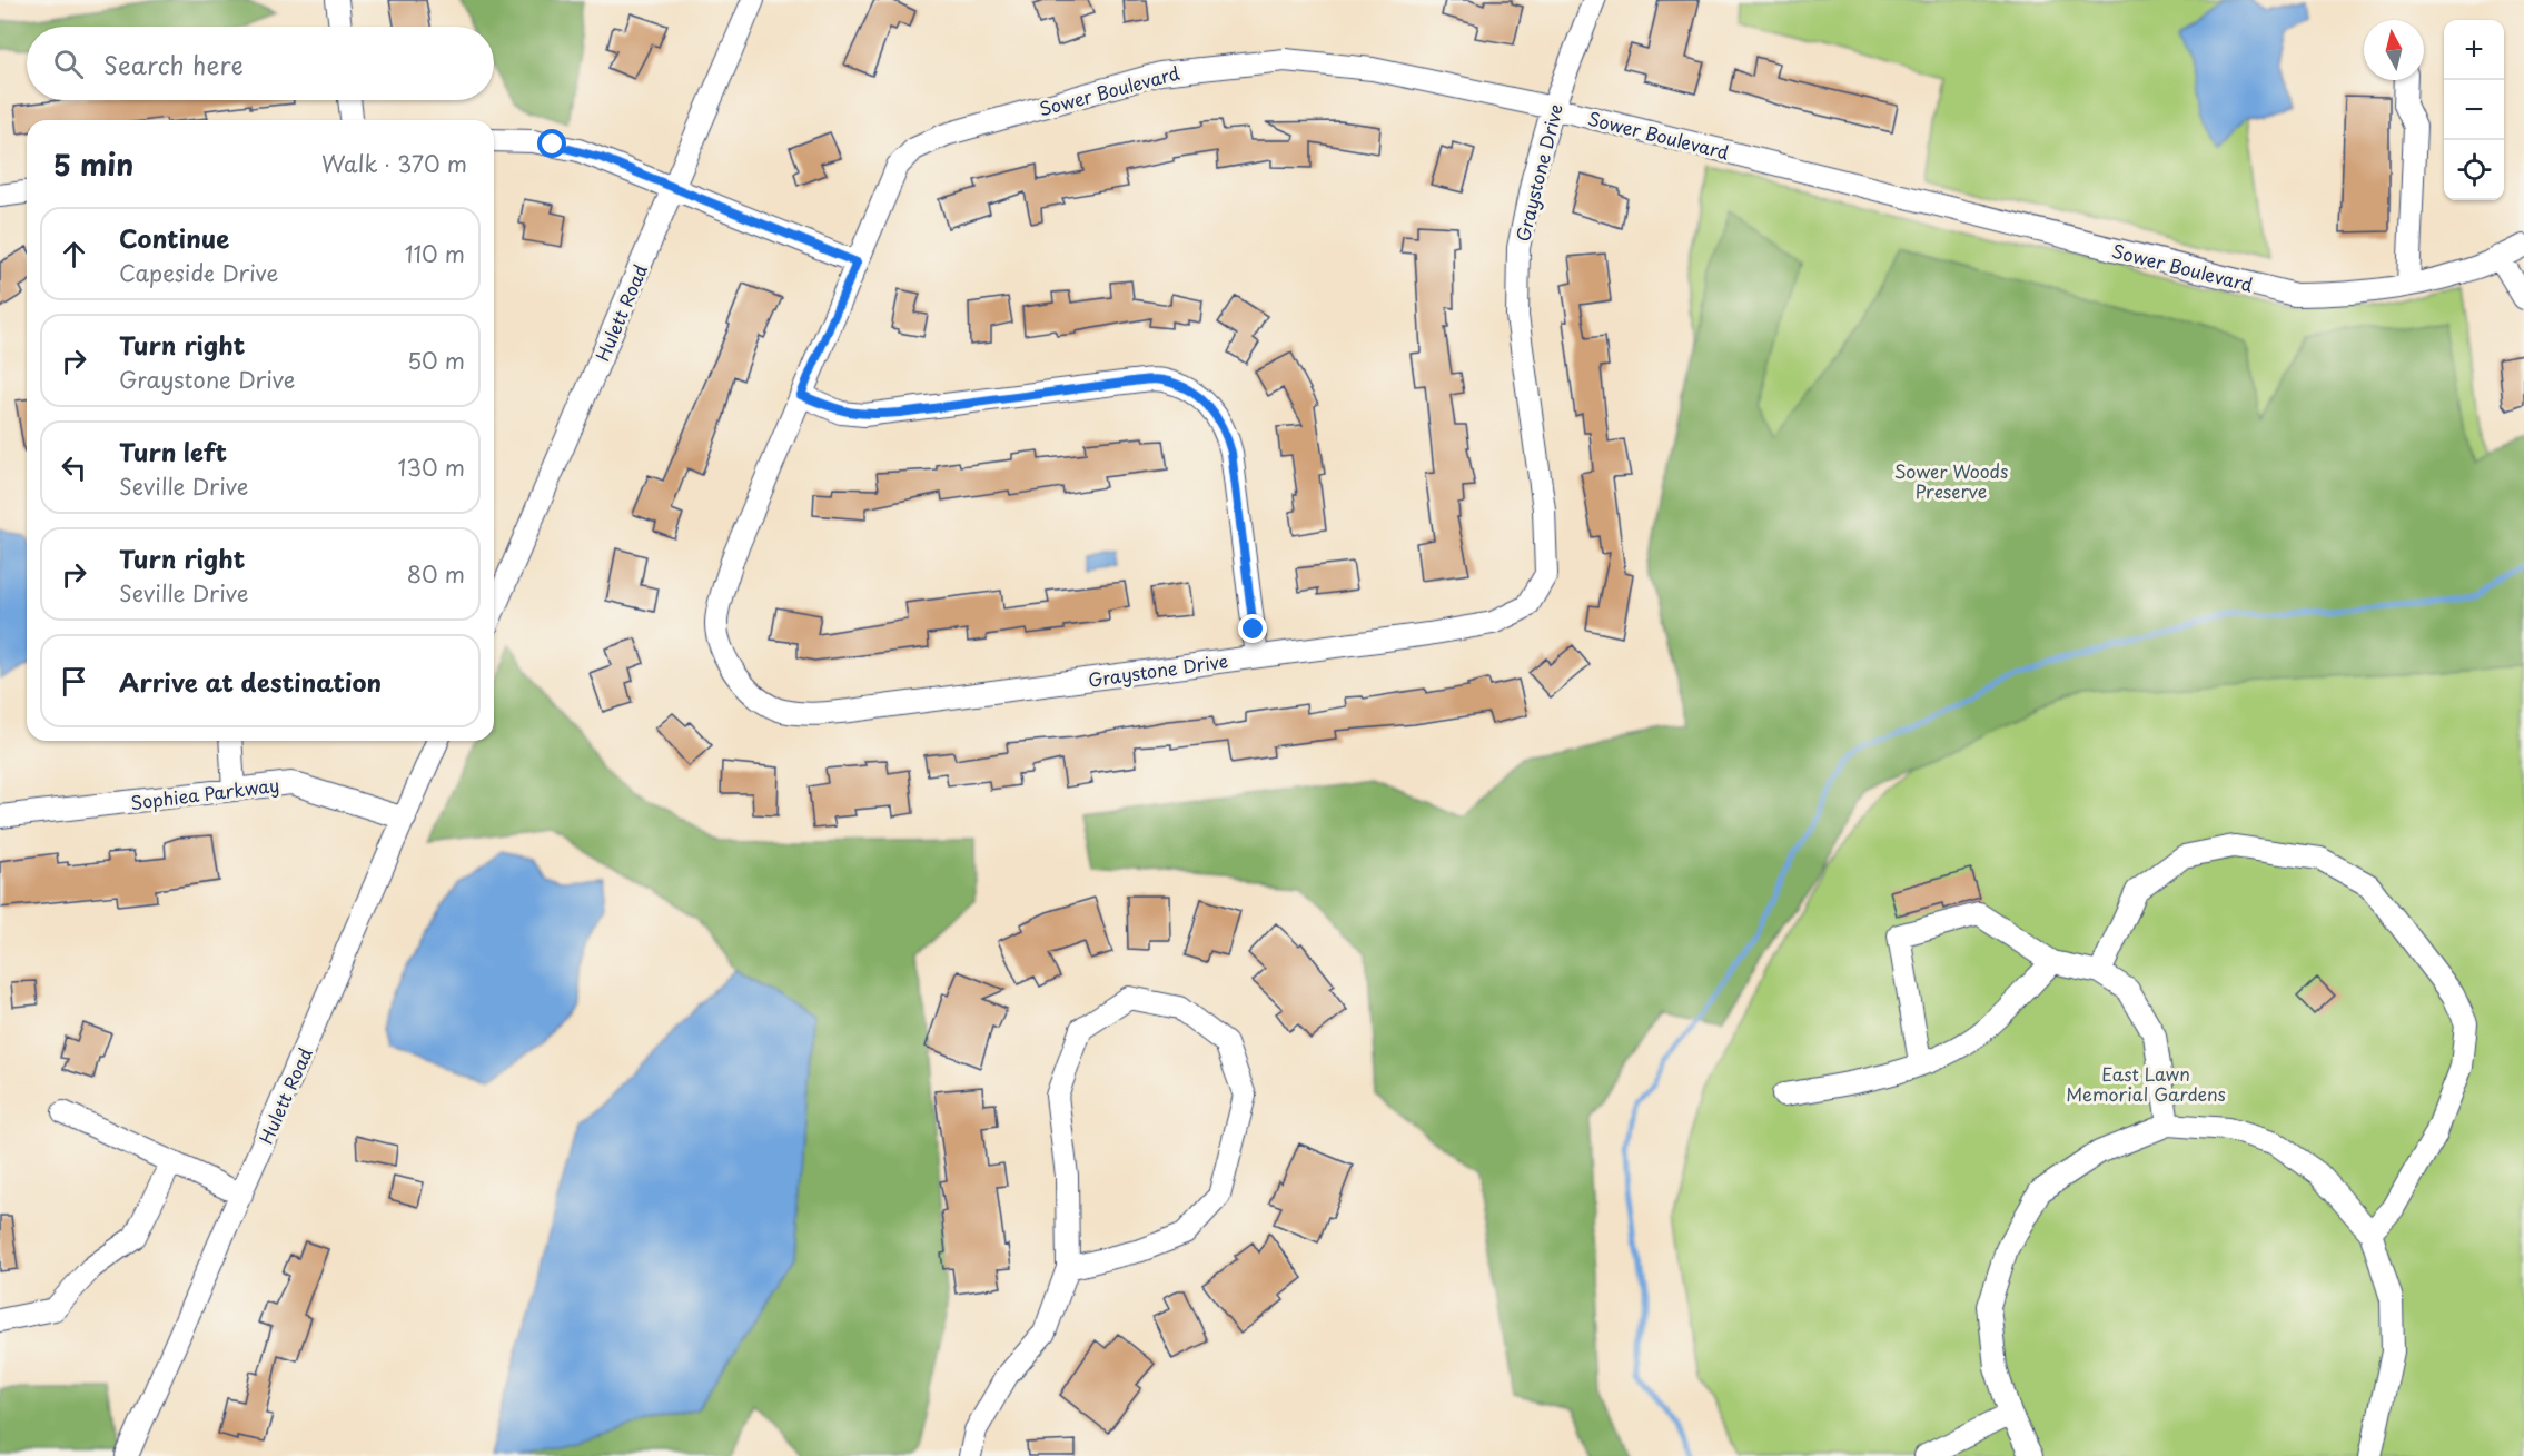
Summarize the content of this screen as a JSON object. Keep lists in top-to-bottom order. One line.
{"streets":{"street":["Sower Boulevard","Graystone Drive","Hulett Road","Sophiea Parkway"]},"crossings":[["Sower Boulevard","Graystone Drive"],["Hulett Road","Sophiea Parkway"]],"parks":["Sower Woods Preserve","East Lawn Memorial Gardens"],"north":"top","page":{"map_buttons":["+","−"],"search":"Search here","heading":["5 min","Walk · 370 m"],"list":[["Continue","Capeside Drive","110 m"],["Turn right","Graystone Drive","50 m"],["Turn left","Seville Drive","130 m"],["Turn right","Seville Drive","80 m"],"Arrive at destination"]}}
